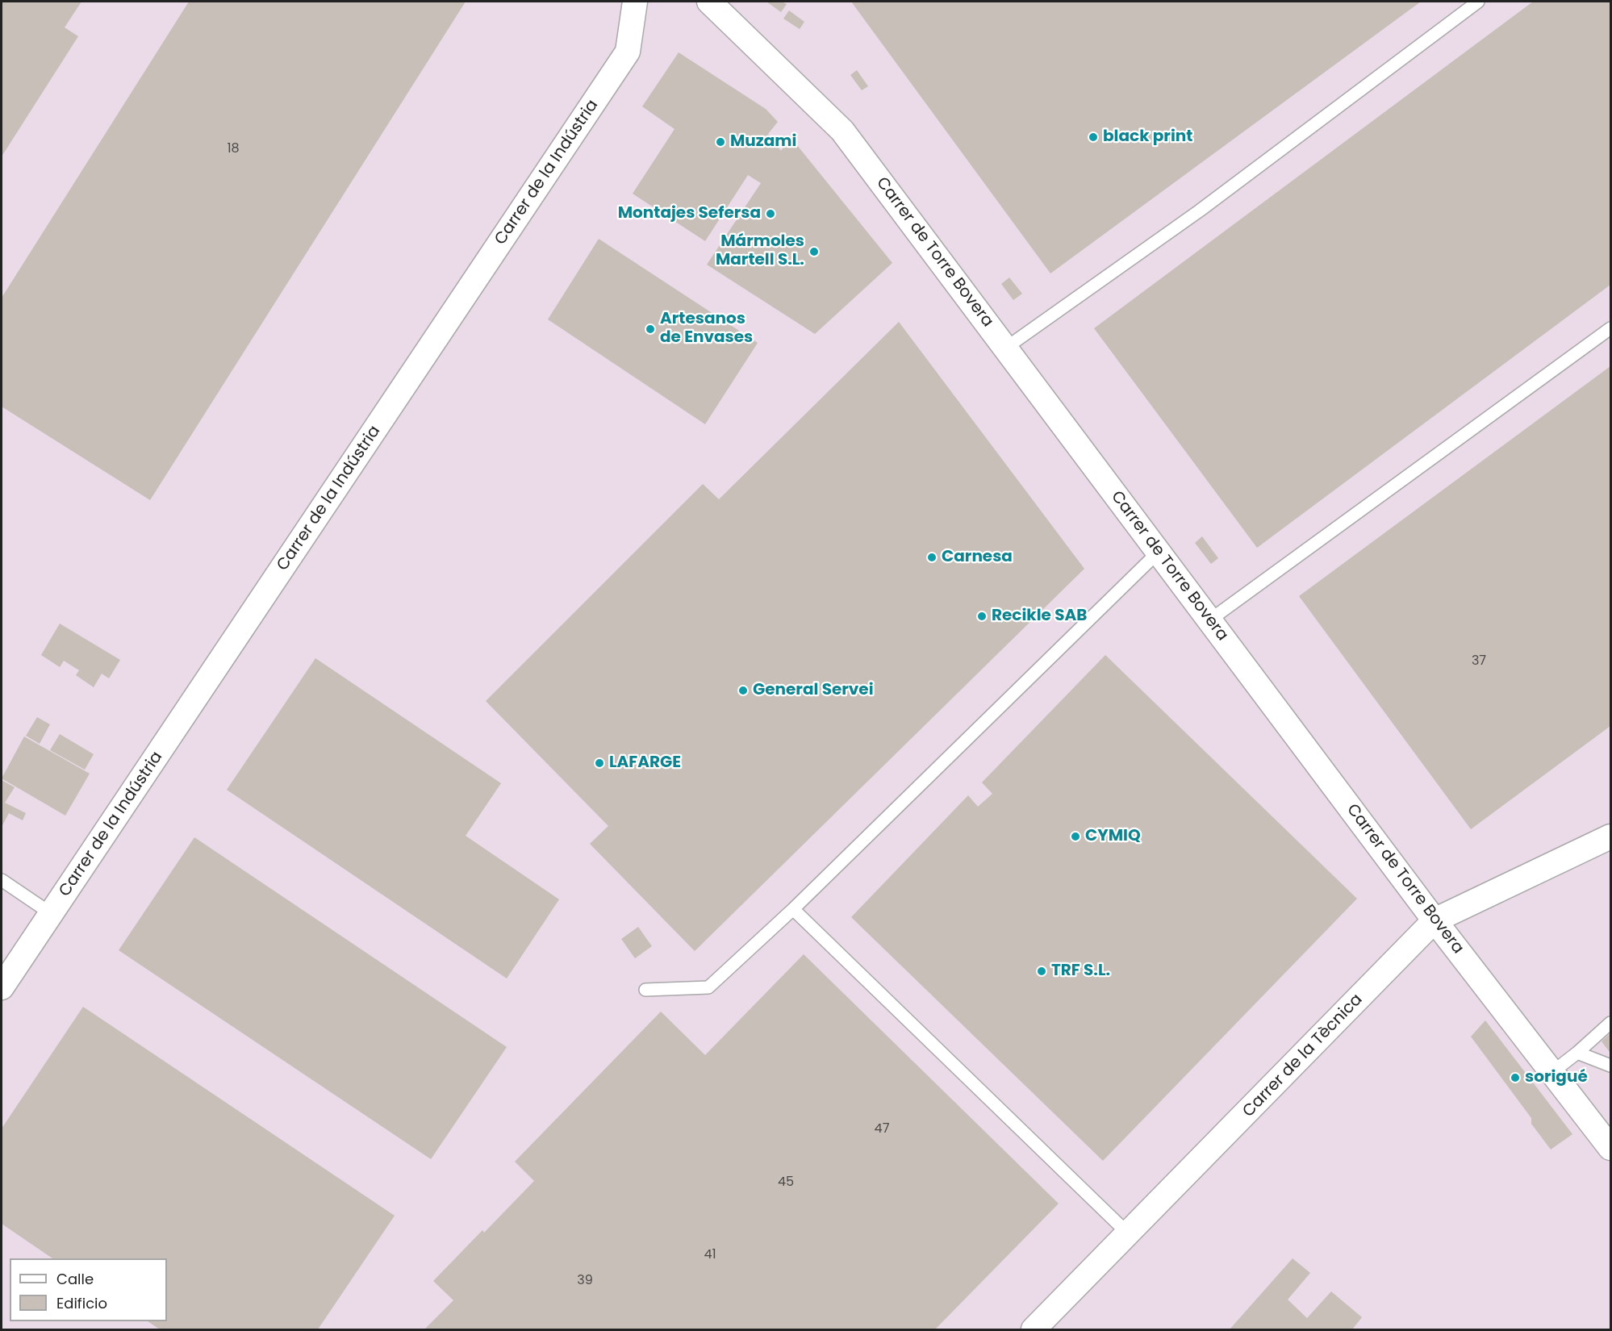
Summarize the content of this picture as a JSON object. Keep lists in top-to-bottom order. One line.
{"streets":{"street":["Carrer de la Indústria","Carrer de Torre Bovera","Carrer de la Tècnica"]},"crossings":[["Carrer de Torre Bovera","Carrer de la Tècnica"]],"places":["black print","Muzami","Montajes Sefersa","Mármoles Martell S.L.","Artesanos de Envases","Carnesa","Recikle SAB","General Servei","LAFARGE","CYMIQ","TRF S.L.","sorigué"],"house_numbers":["18","37","47","45","41","39"],"legend":["Calle","Edificio"]}
